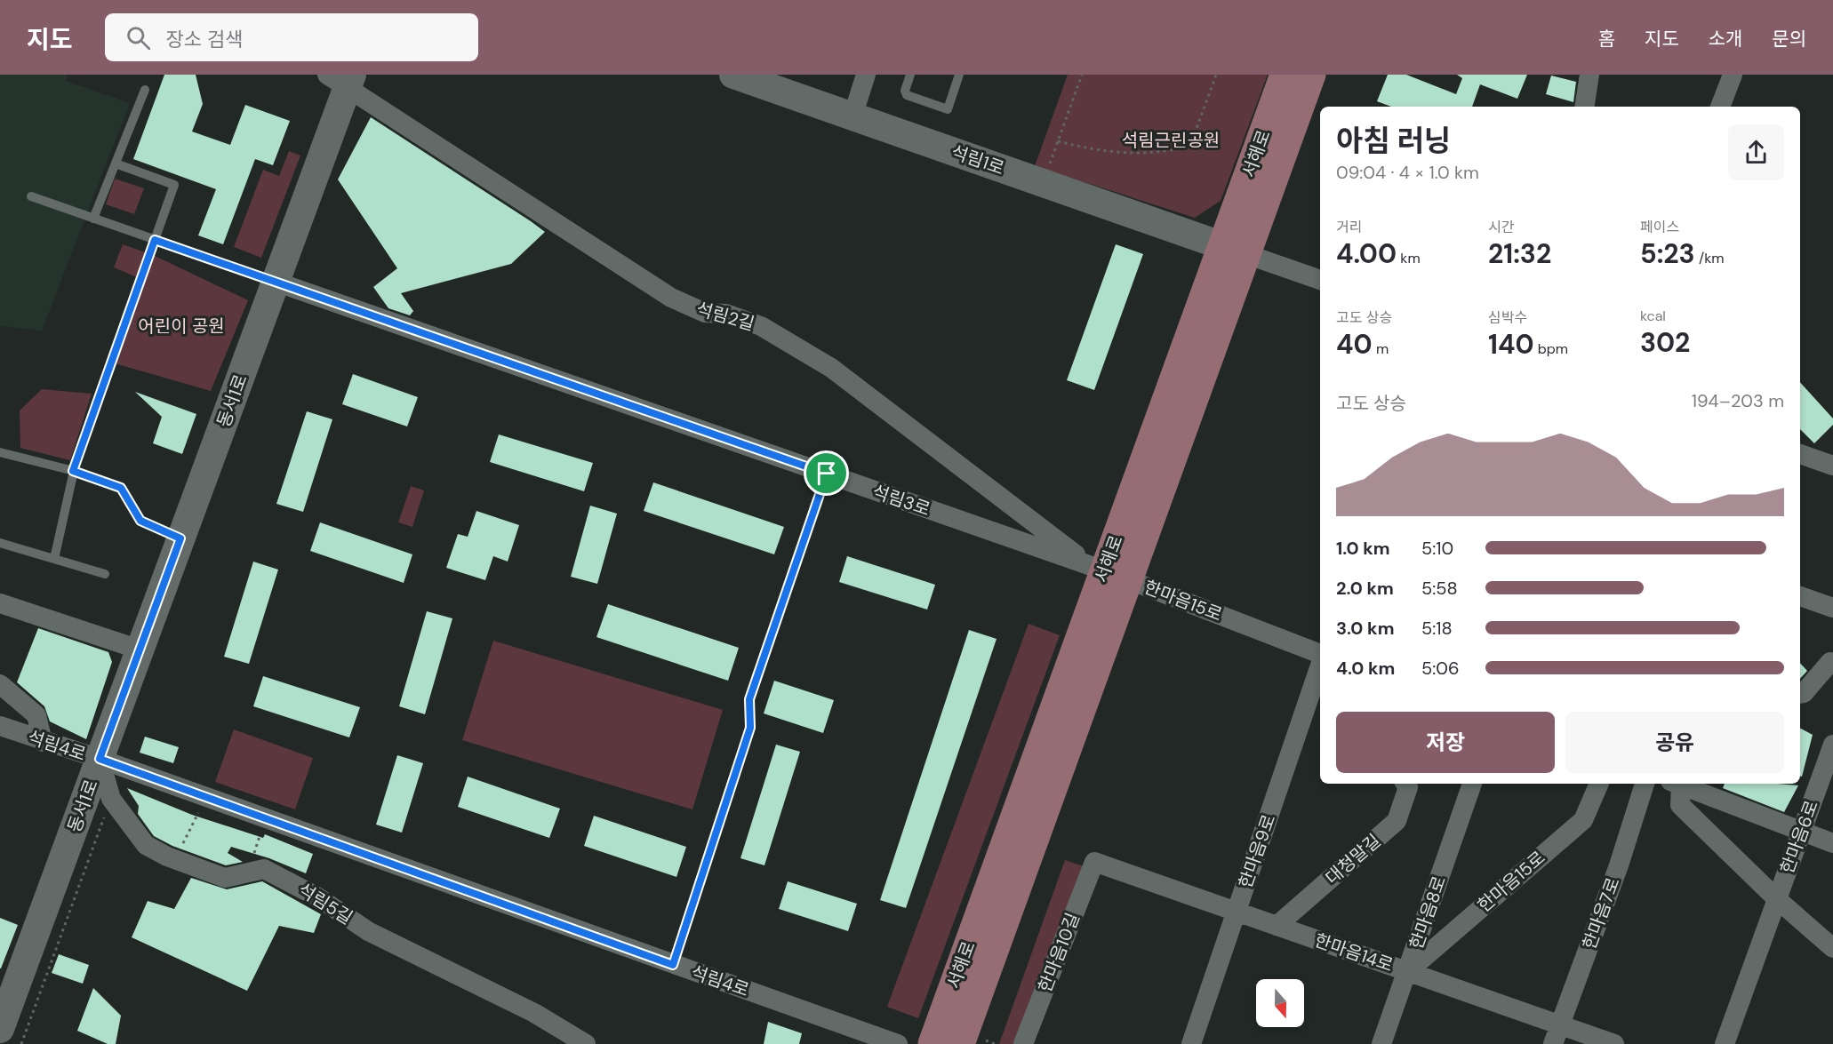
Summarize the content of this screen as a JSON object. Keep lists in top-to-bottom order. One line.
{"streets":{"main road":["서해로"],"street":["석림1로","석림2길","동서1로","석림3로","한마음15로","석림4로","한마음6로","한마음9로","대청말길","석림5길","한마음8로","한마음7로","한마음10길","한마음14로"]},"crossings":[["서해로","석림1로"],["서해로","석림2길"],["서해로","석림3로"],["서해로","한마음15로"],["석림2길","동서1로"],["석림2길","석림3로"],["석림2길","한마음15로"],["동서1로","석림3로"],["동서1로","석림4로"],["동서1로","석림5길"],["석림3로","한마음15로"],["한마음15로","한마음8로"],["한마음15로","한마음14로"],["석림4로","석림5길"],["한마음9로","한마음14로"],["대청말길","한마음14로"],["한마음8로","한마음14로"],["한마음7로","한마음14로"],["한마음10길","한마음14로"]],"parks":["석림근린공원","어린이 공원"],"north":"bottom","page":{"header":"지도","search":"장소 검색","nav":["홈","지도","소개","문의"],"heading":["아침 러닝","09:04 · 4 × 1.0 km"],"stats":[["거리","4.00 km"],["시간","21:32"],["페이스","5:23 /km"],["고도 상승","40 m"],["심박수","140 bpm"],["kcal","302"]],"chart":["고도 상승","194–203 m"],"list":[{"name":"1.0 km","note":"5:10"},{"name":"2.0 km","note":"5:58"},{"name":"3.0 km","note":"5:18"},{"name":"4.0 km","note":"5:06"}],"buttons":["저장","공유"]}}
